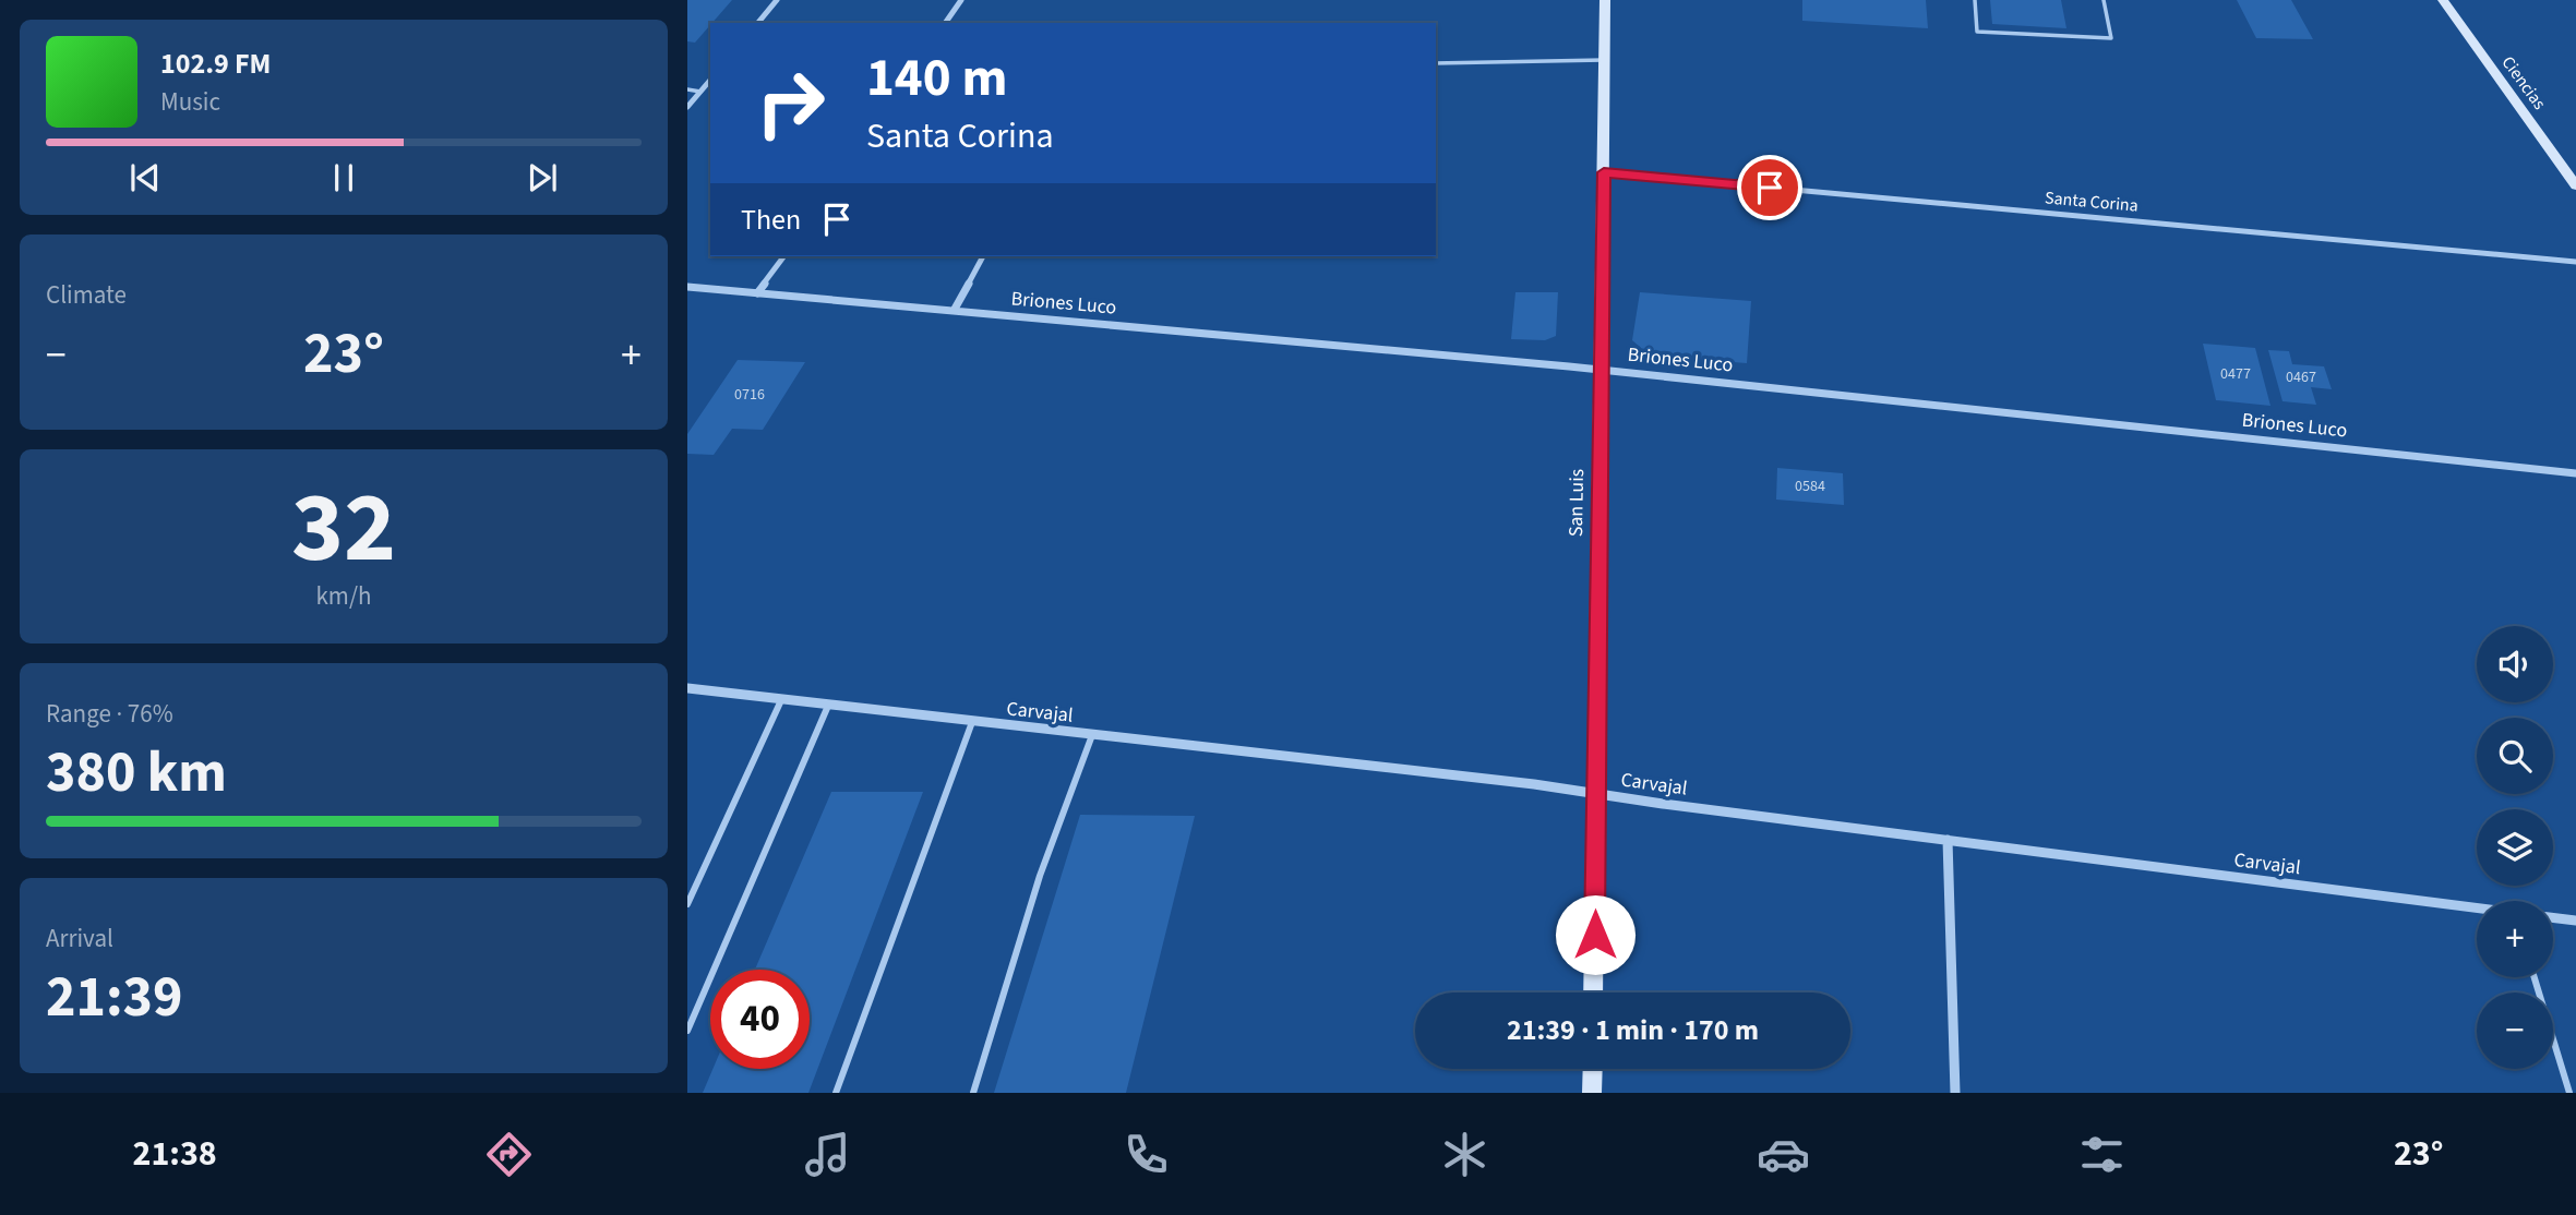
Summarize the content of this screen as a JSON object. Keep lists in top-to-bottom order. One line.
{"streets":{"street":["Ciencias","Santa Corina","Briones Luco","San Luis","Carvajal"]},"crossings":[["Santa Corina","San Luis"],["Briones Luco","San Luis"],["San Luis","Carvajal"]],"house_numbers":["0477","0467","0716","0584"],"page":{"turn":["140 m","Santa Corina"],"song":["102.9 FM","Music"],"then":"Then","tile":["Climate",["32","km/h"],["Range · 76%","380 km"],["Arrival","21:39"]],"heat":["−","23°","+"],"map_buttons":["+","−"],"limit":"40","trip":"21:39 · 1 min · 170 m","tabs":["21:38","23°"]}}
